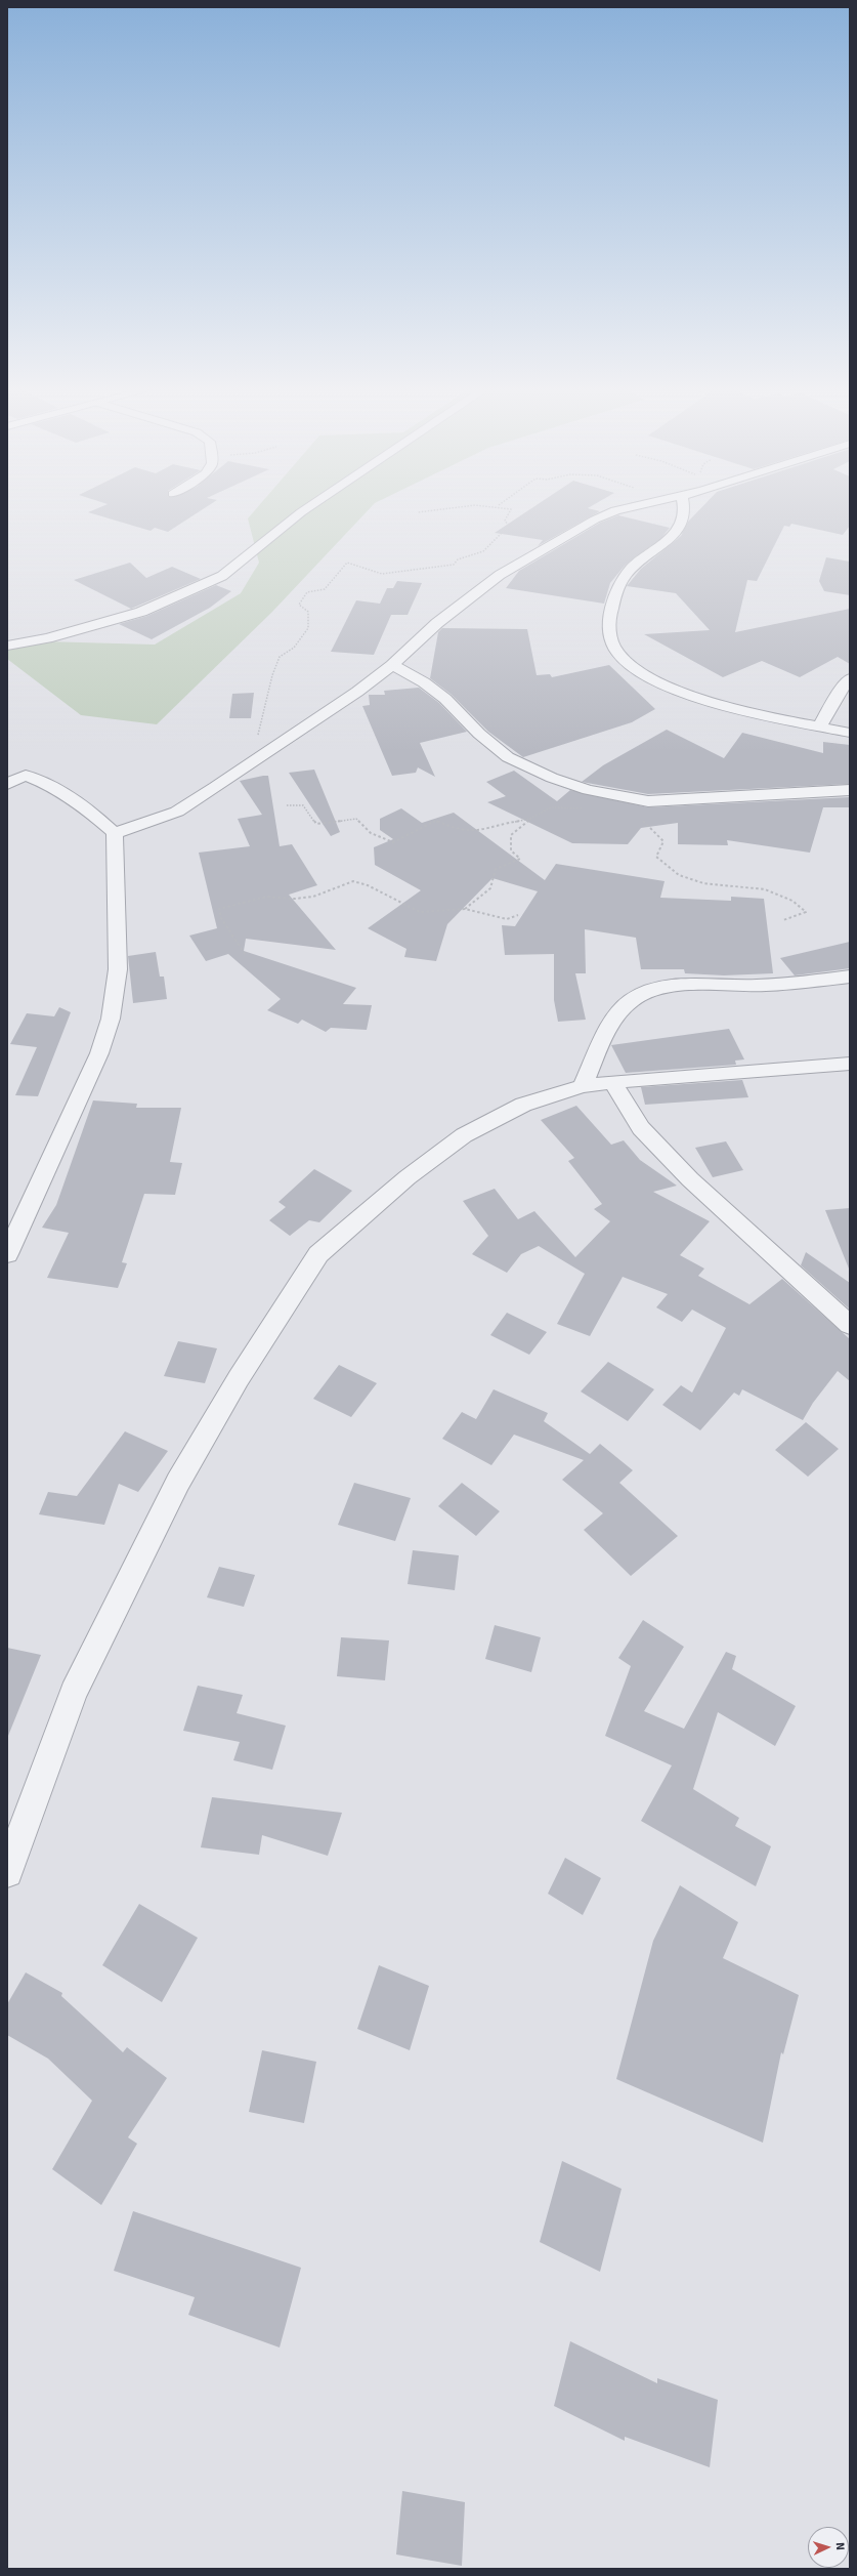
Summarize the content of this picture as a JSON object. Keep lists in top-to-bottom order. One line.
{"north":"right"}
